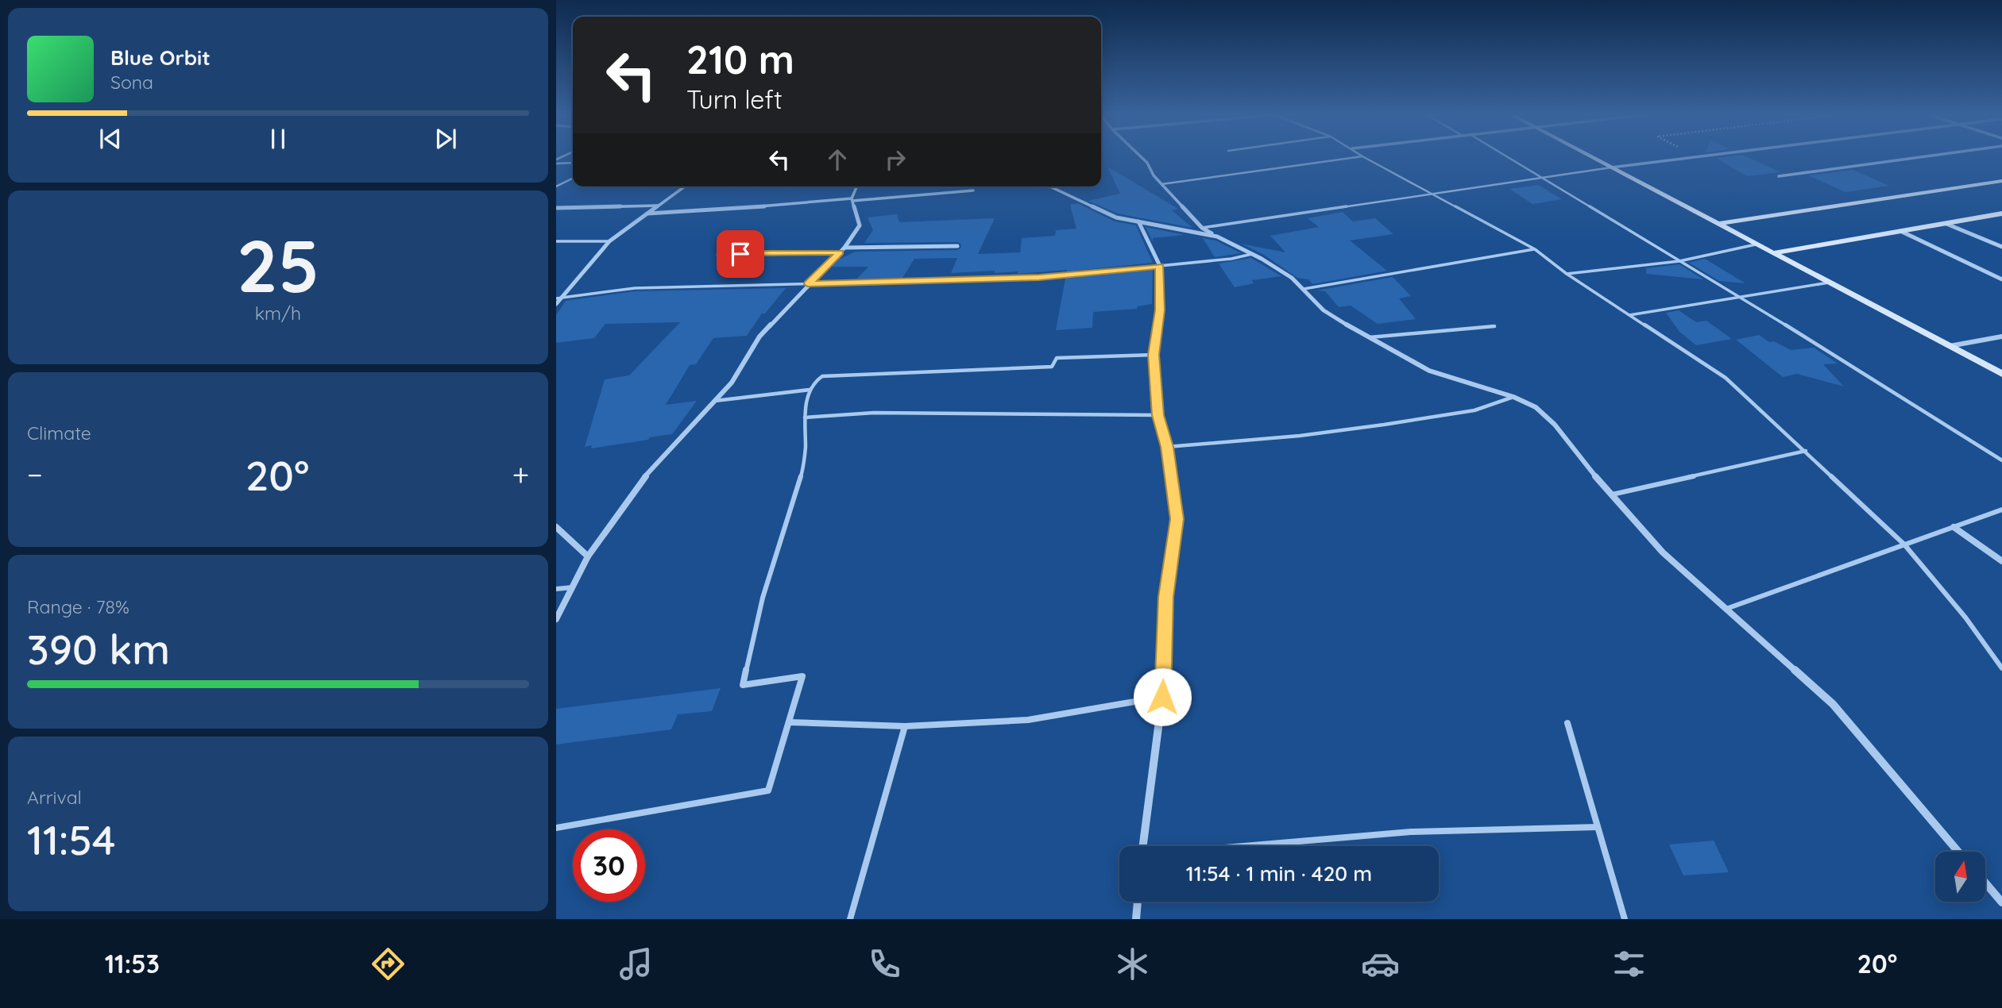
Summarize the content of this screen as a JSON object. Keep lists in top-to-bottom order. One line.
{"north":"top","page":{"turn":["210 m","Turn left"],"song":["Blue Orbit","Sona"],"tile":[["25","km/h"],"Climate",["Range · 78%","390 km"],["Arrival","11:54"]],"heat":["−","20°","+"],"limit":"30","trip":"11:54 · 1 min · 420 m","tabs":["11:53","20°"]}}
